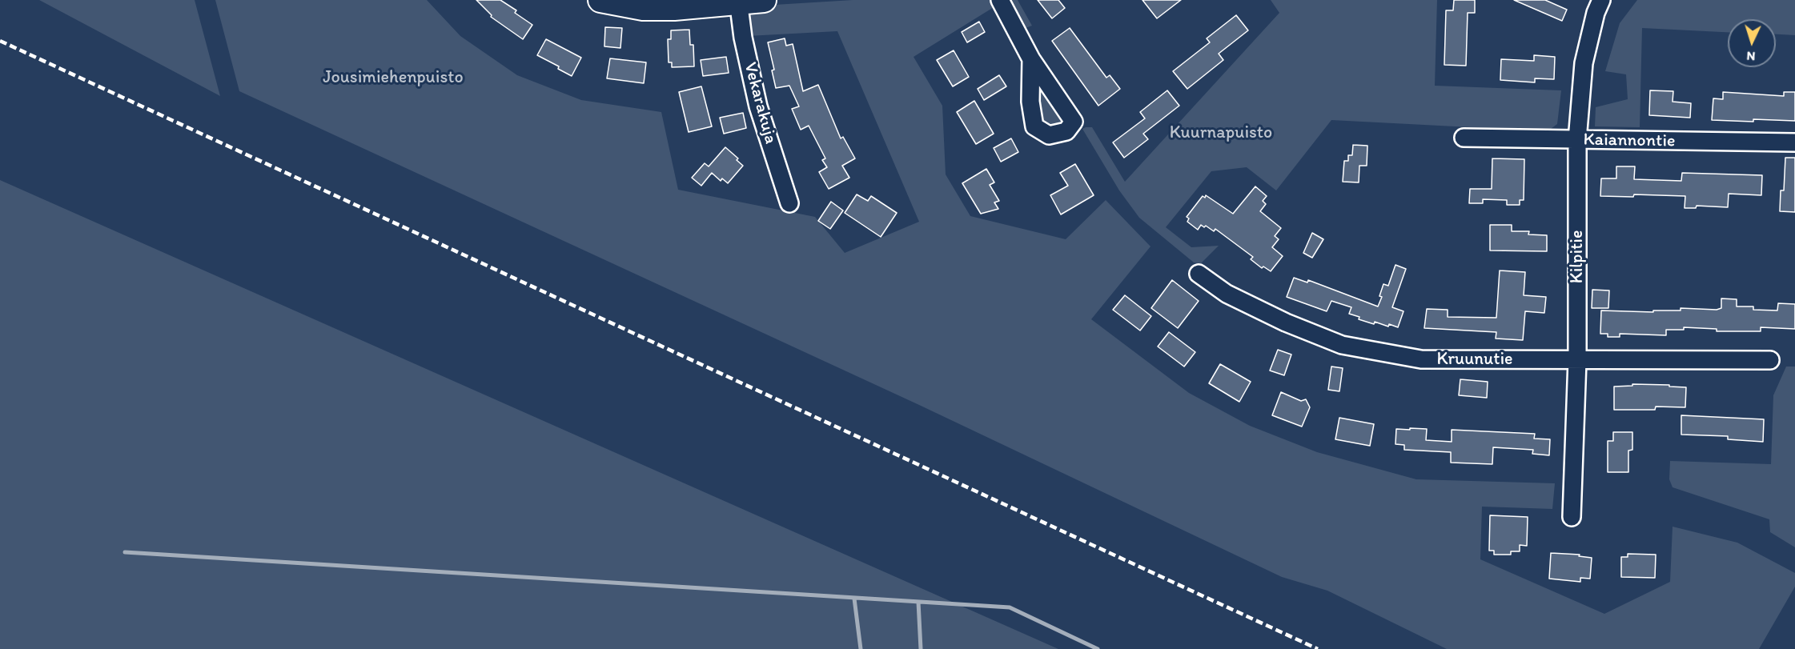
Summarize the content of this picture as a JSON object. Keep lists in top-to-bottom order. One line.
{"streets":{"street":["Vekarakuja","Kaiannontie","Kilpitie","Kruunutie"]},"crossings":[["Kaiannontie","Kilpitie"],["Kilpitie","Kruunutie"]],"parks":["Jousimiehenpuisto","Kuurnapuisto"],"north":"bottom"}
